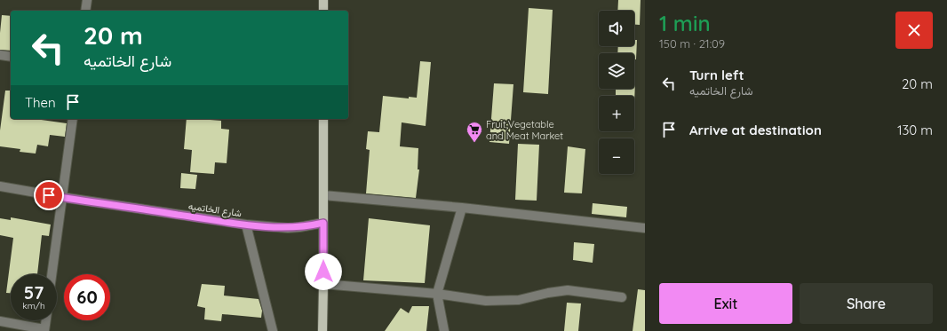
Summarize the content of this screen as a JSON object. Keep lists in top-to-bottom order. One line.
{"streets":{"street":["شارع الخاتميه"]},"places":{"supermarket":["Fruit,Vegetable and Meat Market"]},"page":{"heading":["1 min","150 m · 21:09"],"map_buttons":["+","−"],"turn":["20 m","شارع الخاتميه"],"list":[{"name":"Turn left","note":"شارع الخاتميه","value":"20 m"},{"name":"Arrive at destination","value":"130 m"}],"then":"Then","speed":"57 km/h","limit":"60","buttons":["Exit","Share"]}}
